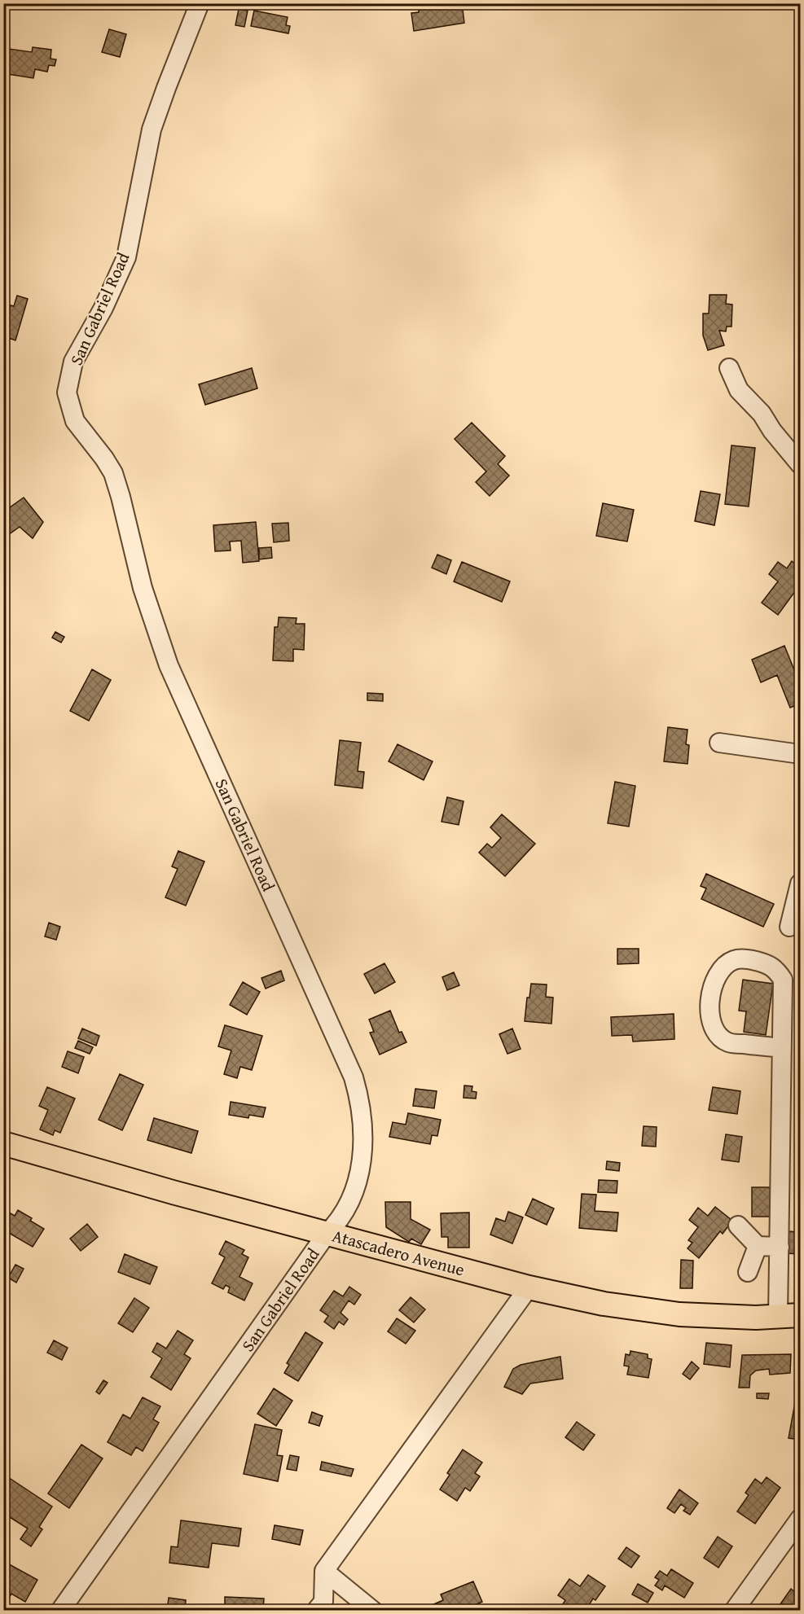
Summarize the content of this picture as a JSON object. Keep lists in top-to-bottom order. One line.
{"streets":{"main road":["Atascadero Avenue"],"street":["San Gabriel Road"]},"crossings":[["San Gabriel Road","Atascadero Avenue"]]}
